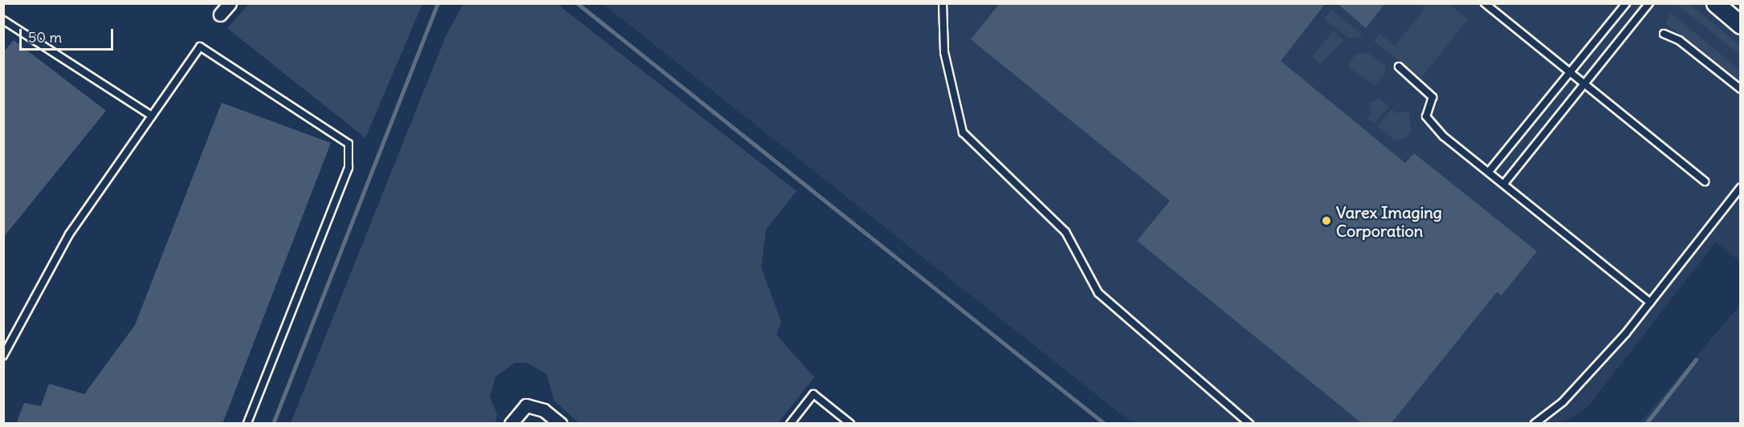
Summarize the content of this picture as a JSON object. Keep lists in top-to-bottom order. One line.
{"places":["Varex Imaging Corporation"],"scale_bar":"50 m"}
